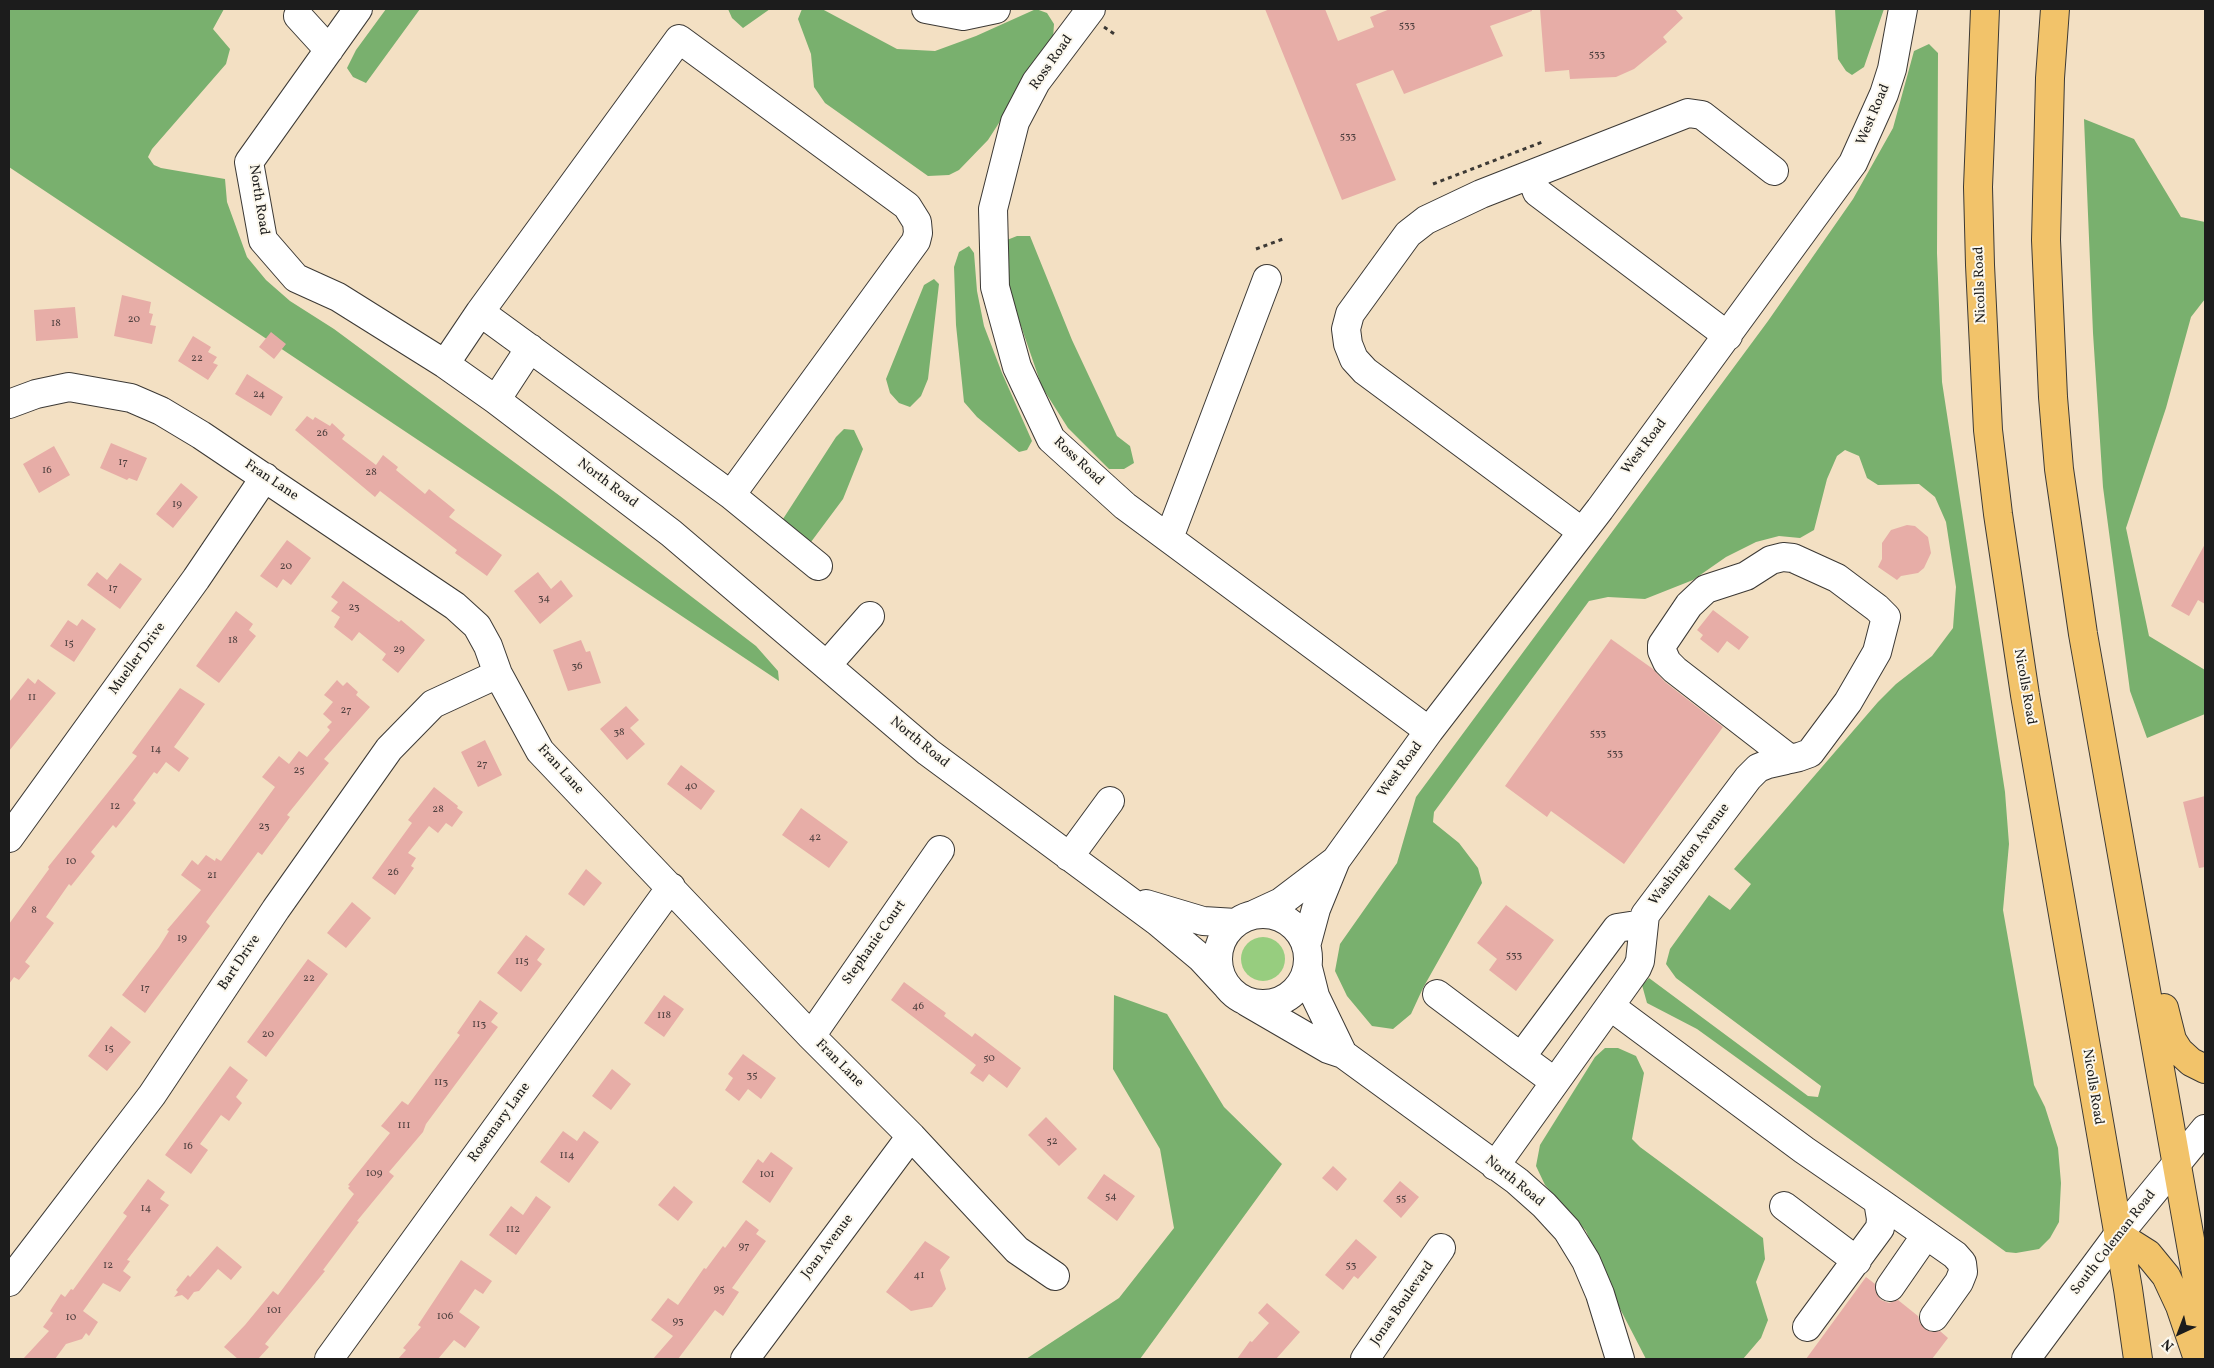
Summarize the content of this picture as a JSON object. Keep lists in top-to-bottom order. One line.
{"streets":{"highway":["Nicolls Road"],"street":["Ross Road","West Road","North Road","Fran Lane","Mueller Drive","Washington Avenue","Stephanie Court","Bart Drive","Rosemary Lane","South Coleman Road","Joan Avenue","Jonas Boulevard"]},"crossings":[["Ross Road","West Road"],["West Road","North Road"],["North Road","Washington Avenue"],["Nicolls Road","South Coleman Road"],["Fran Lane","Mueller Drive"],["Fran Lane","Stephanie Court"],["Fran Lane","Bart Drive"],["Fran Lane","Rosemary Lane"],["Fran Lane","Joan Avenue"]],"house_numbers":["533","533","533","20","18","22","24","26","17","16","28","19","20","17","34","23","18","15","29","36","11","27","38","533","14","533","27","25","40","12","28","23","42","10","26","21","8","19","533","115","22","17","46","118","113","20","15","50","35","113","111","52","16","114","109","101","54","55","14","112","97","12","53","41","95","101","106","10","93"],"north":"bottom left"}
